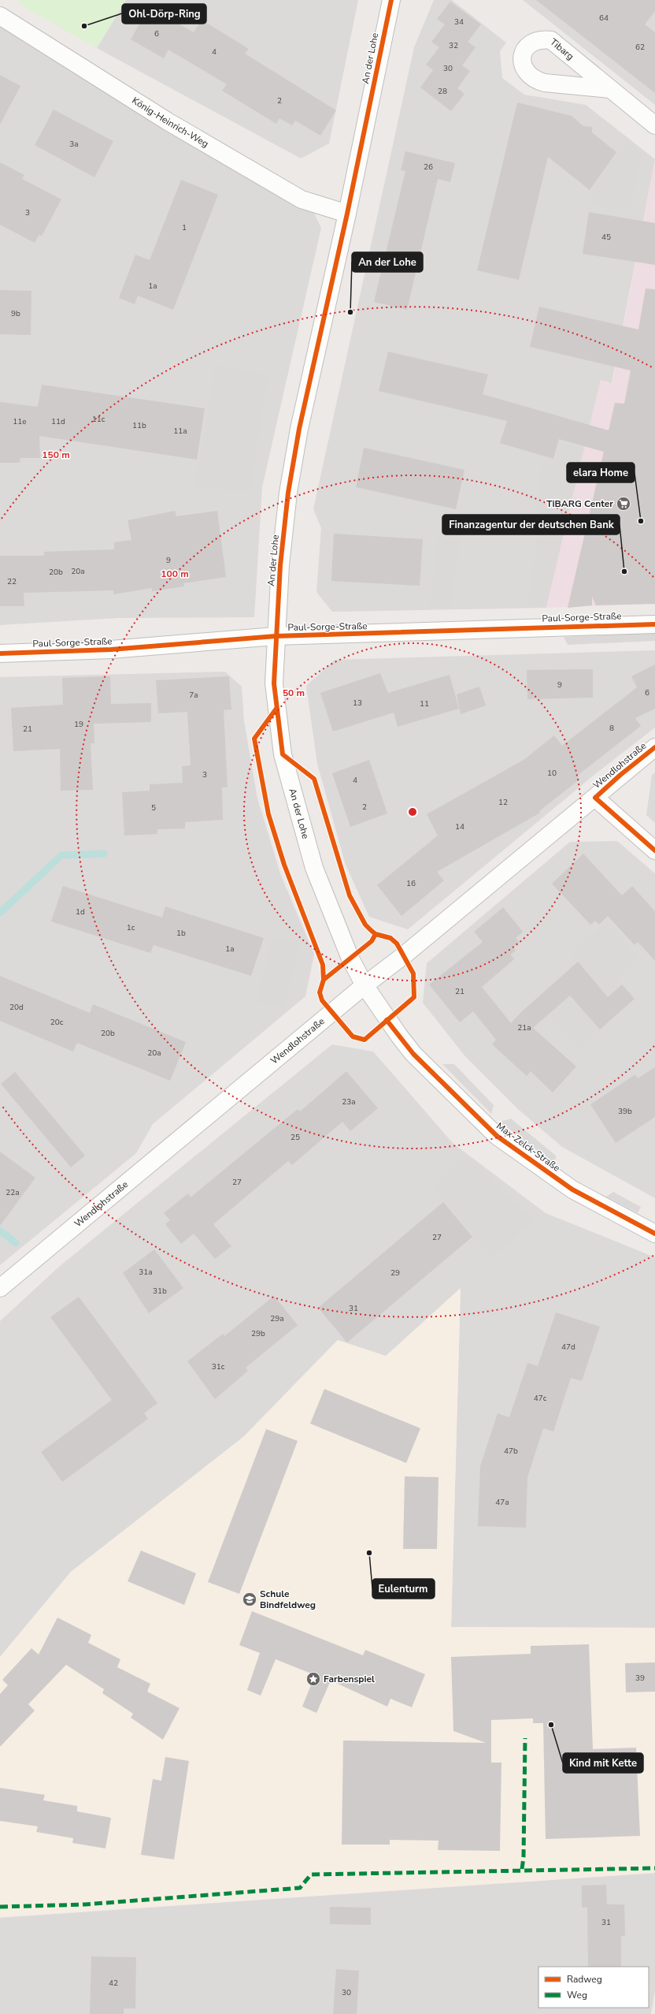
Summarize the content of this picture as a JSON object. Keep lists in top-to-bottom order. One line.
{"streets":{"street":["Tibarg","An der Lohe","König-Heinrich-Weg","Paul-Sorge-Straße","Wendlohstraße","Max-Zelck-Straße"]},"crossings":[["An der Lohe","König-Heinrich-Weg"],["An der Lohe","Paul-Sorge-Straße"],["An der Lohe","Wendlohstraße"],["An der Lohe","Max-Zelck-Straße"],["Wendlohstraße","Max-Zelck-Straße"]],"places":{"other":["Ohl-Dörp-Ring","An der Lohe","elara Home","Finanzagentur der deutschen Bank","Eulenturm","Kind mit Kette"],"supermarket":["TiBARG Center"],"school or university":["Schule Bindfeldweg"],"place":["Farbenspiel"]},"house_numbers":["64","34","6","32","62","4","30","28","2","3a","26","3","1","45","1a","9b","11c","11e","11d","11b","11a","9","20a","20b","22","9","6","7a","13","11","19","8","21","10","3","4","12","2","5","14","16","1d","1c","1b","1a","21","20d","20c","21a","20b","20a","23a","39b","25","27","22a","27","31a","29","31b","31","29a","29b","47d","31c","47c","47b","47a","39","31","42","30"],"legend":["Radweg","Weg"],"rings":["150 m","100 m","50 m"]}
